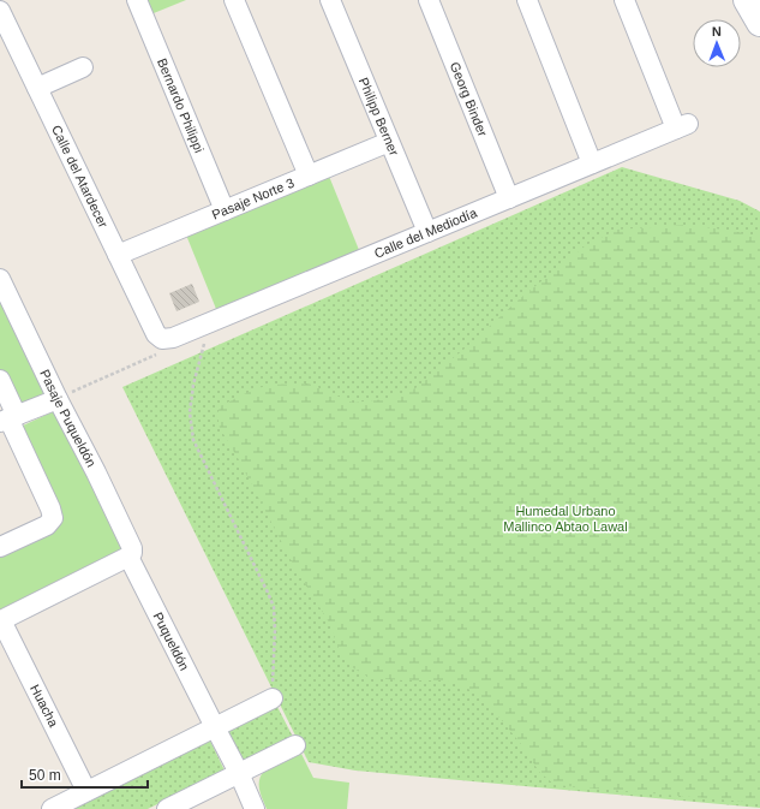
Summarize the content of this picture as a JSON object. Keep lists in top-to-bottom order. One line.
{"streets":{"street":["Georg Binder","Bernardo Philippi","Philipp Berner","Calle del Atardecer","Pasaje Norte 3","Calle del Mediodía","Pasaje Puqueldón","Puqueldón","Huacha"]},"crossings":[["Georg Binder","Calle del Mediodía"],["Bernardo Philippi","Pasaje Norte 3"],["Philipp Berner","Pasaje Norte 3"],["Philipp Berner","Calle del Mediodía"],["Calle del Atardecer","Pasaje Norte 3"],["Calle del Atardecer","Calle del Mediodía"],["Pasaje Puqueldón","Puqueldón"],["Pasaje Puqueldón","Huacha"],["Puqueldón","Huacha"]],"parks":["Humedal Urbano Mallinco Abtao Lawal"],"scale_bar":"50 m","north":"top"}
